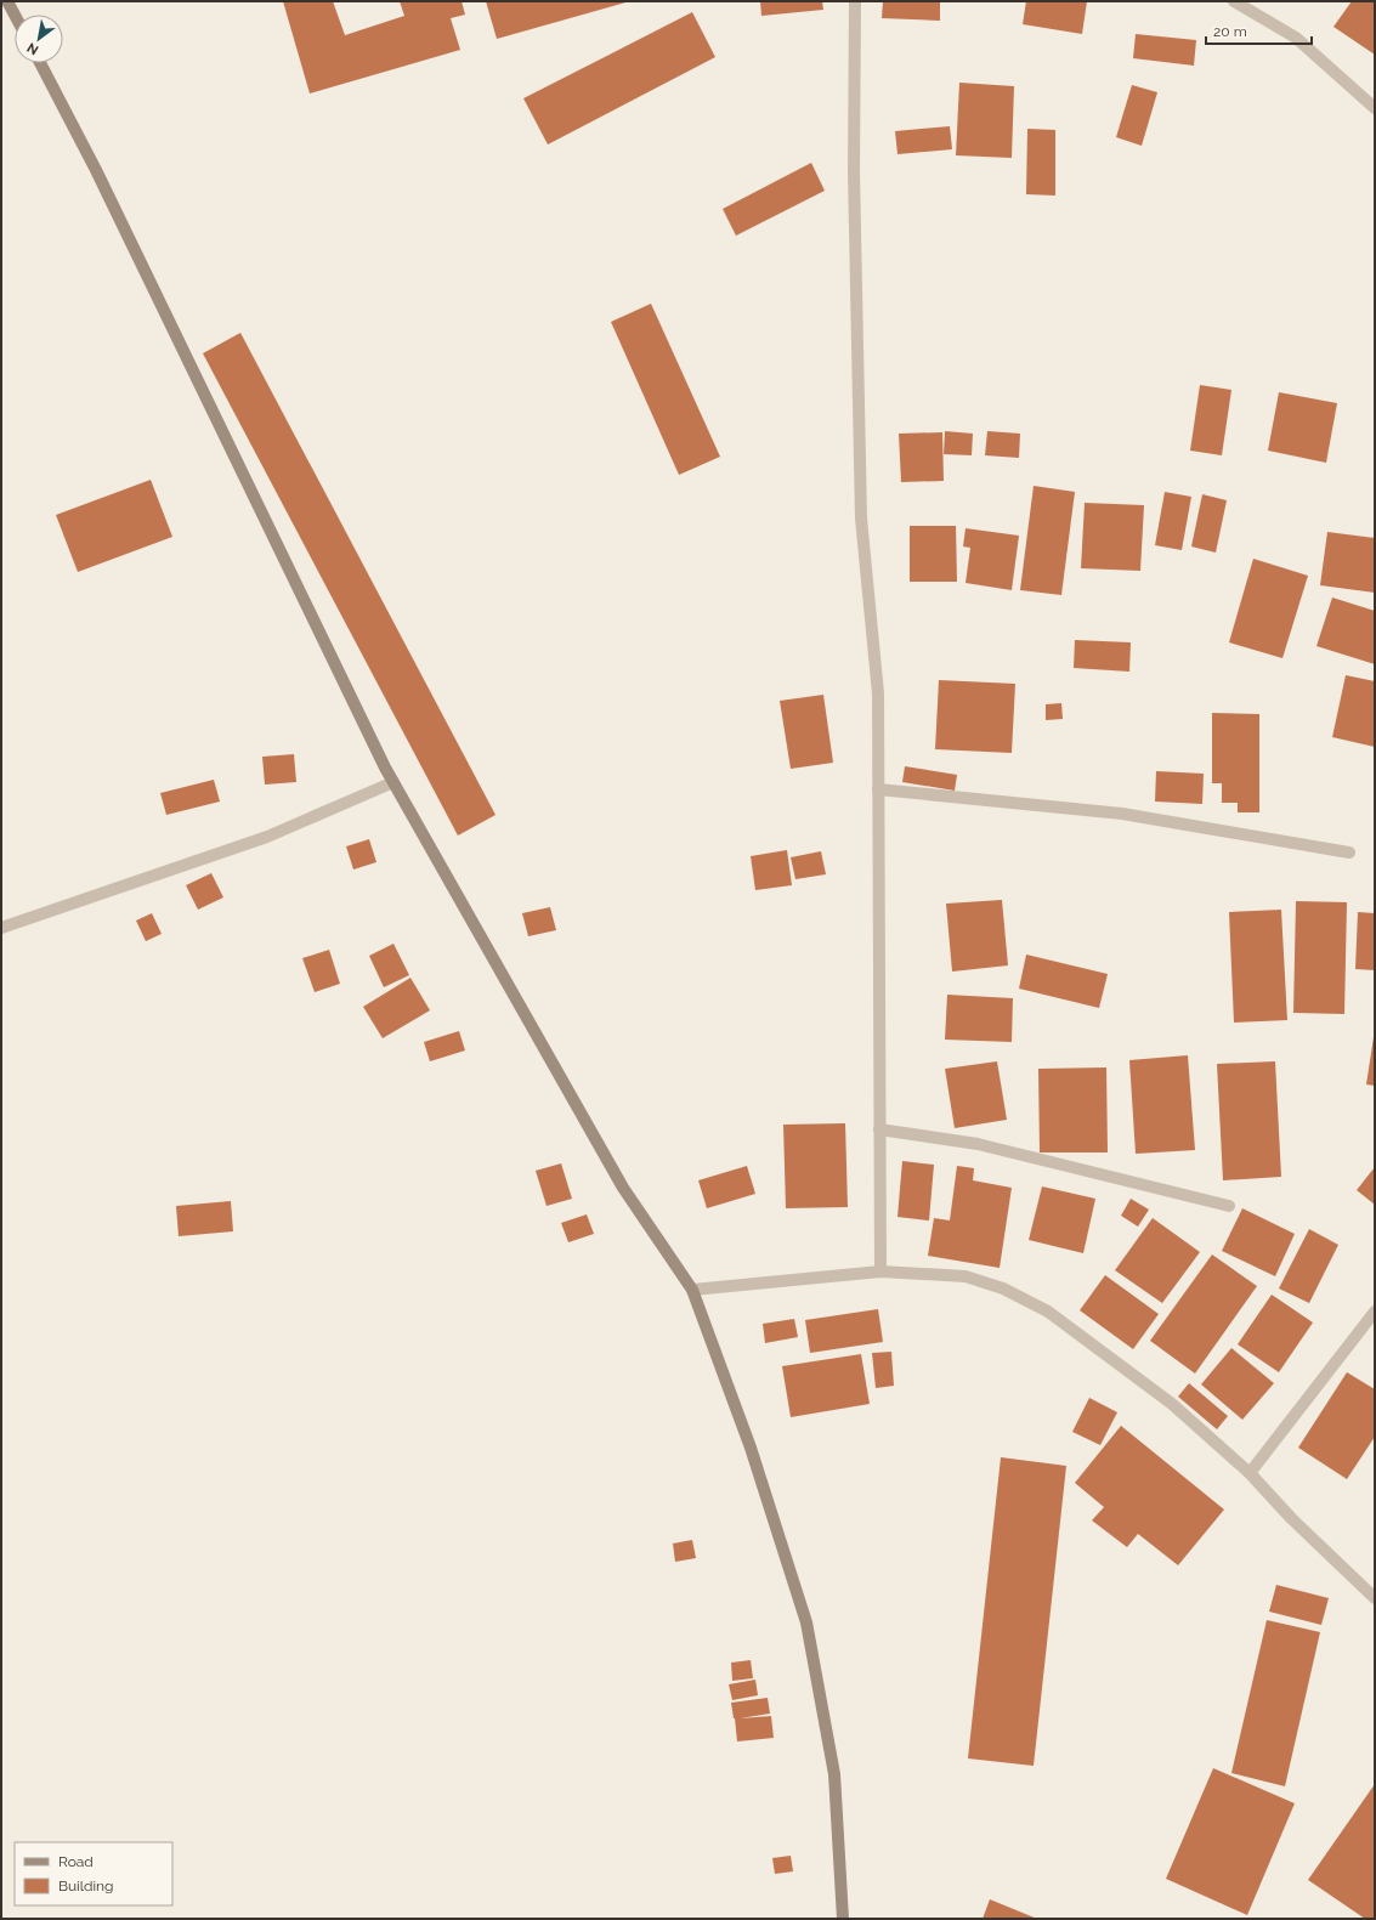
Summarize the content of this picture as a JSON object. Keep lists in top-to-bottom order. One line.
{"legend":["Road","Building"],"scale_bar":"20 m","north":"bottom left"}
